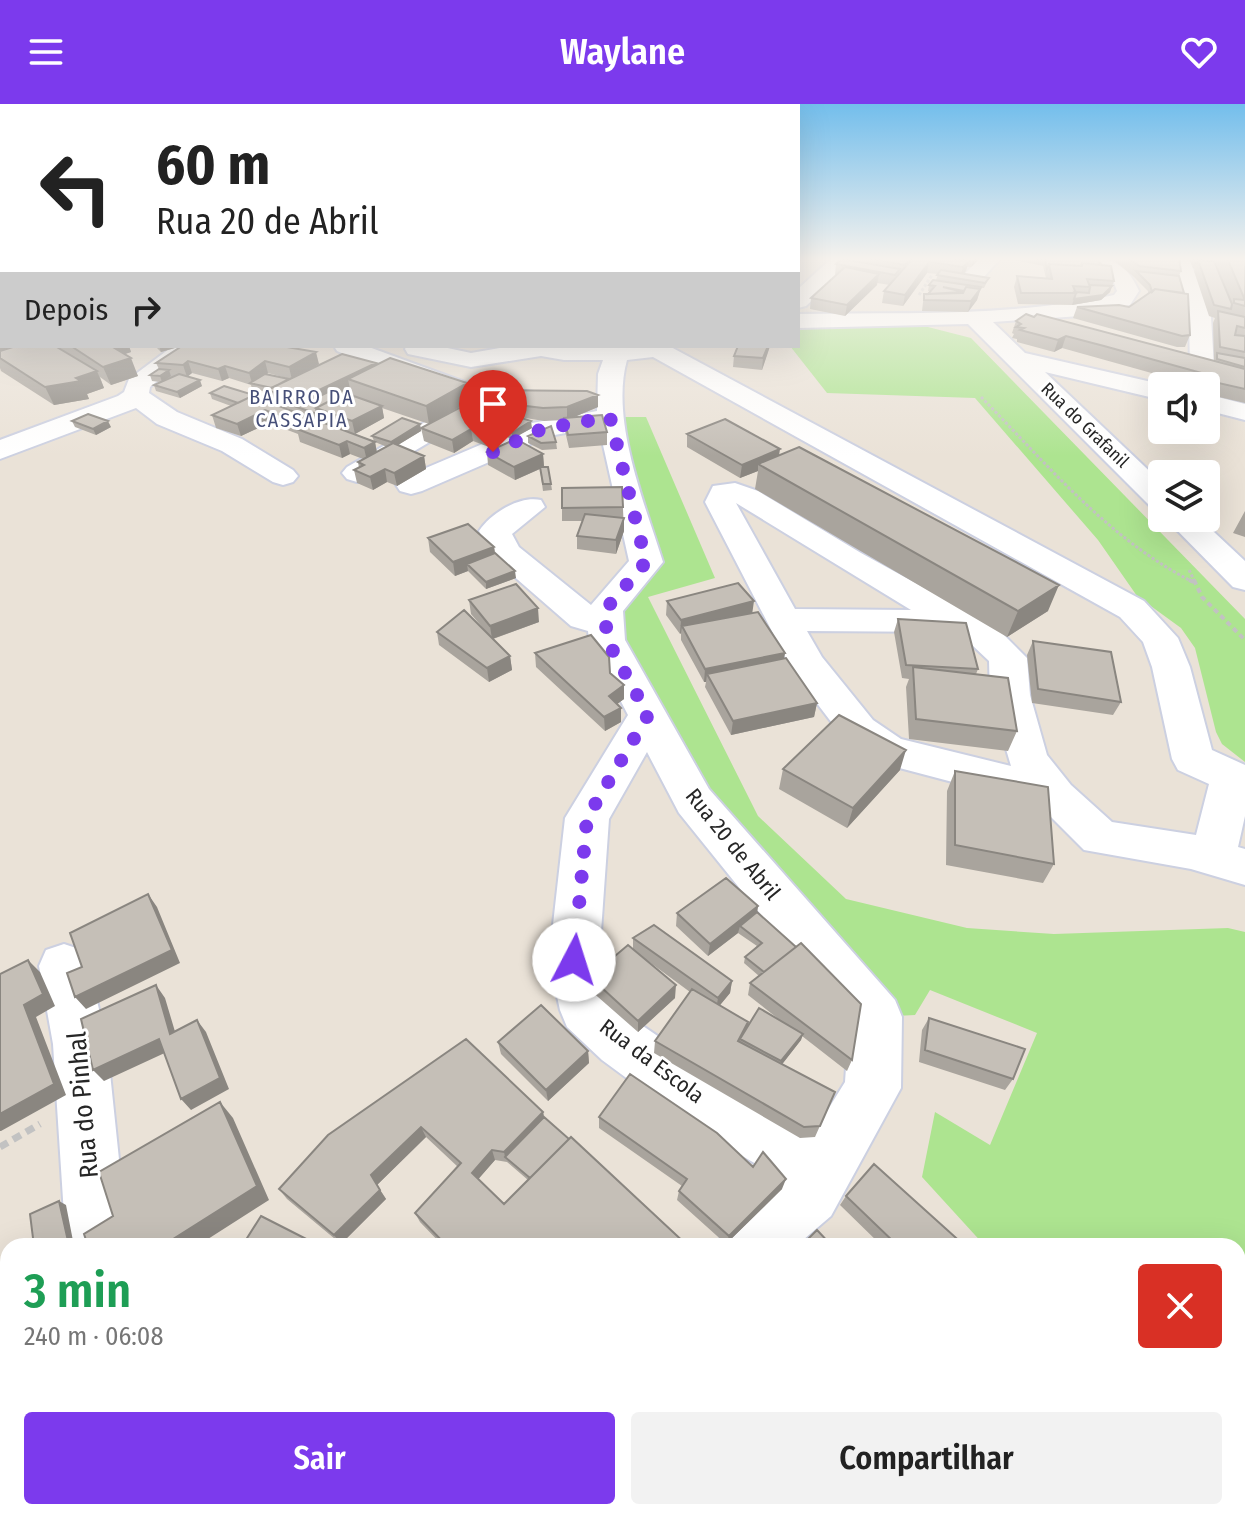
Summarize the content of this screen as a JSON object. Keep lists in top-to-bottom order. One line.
{"streets":{"street":["Rua do Grafanil","Rua 20 de Abril","Rua da Escola","Rua do Pinhal"]},"crossings":[["Rua 20 de Abril","Rua da Escola"]],"districts":["BAIRRO DA CASSAPIA"],"page":{"header":"Waylane","turn":["60 m","Rua 20 de Abril"],"then":"Depois","heading":["3 min","240 m · 06:08"],"buttons":["Sair","Compartilhar"]}}
